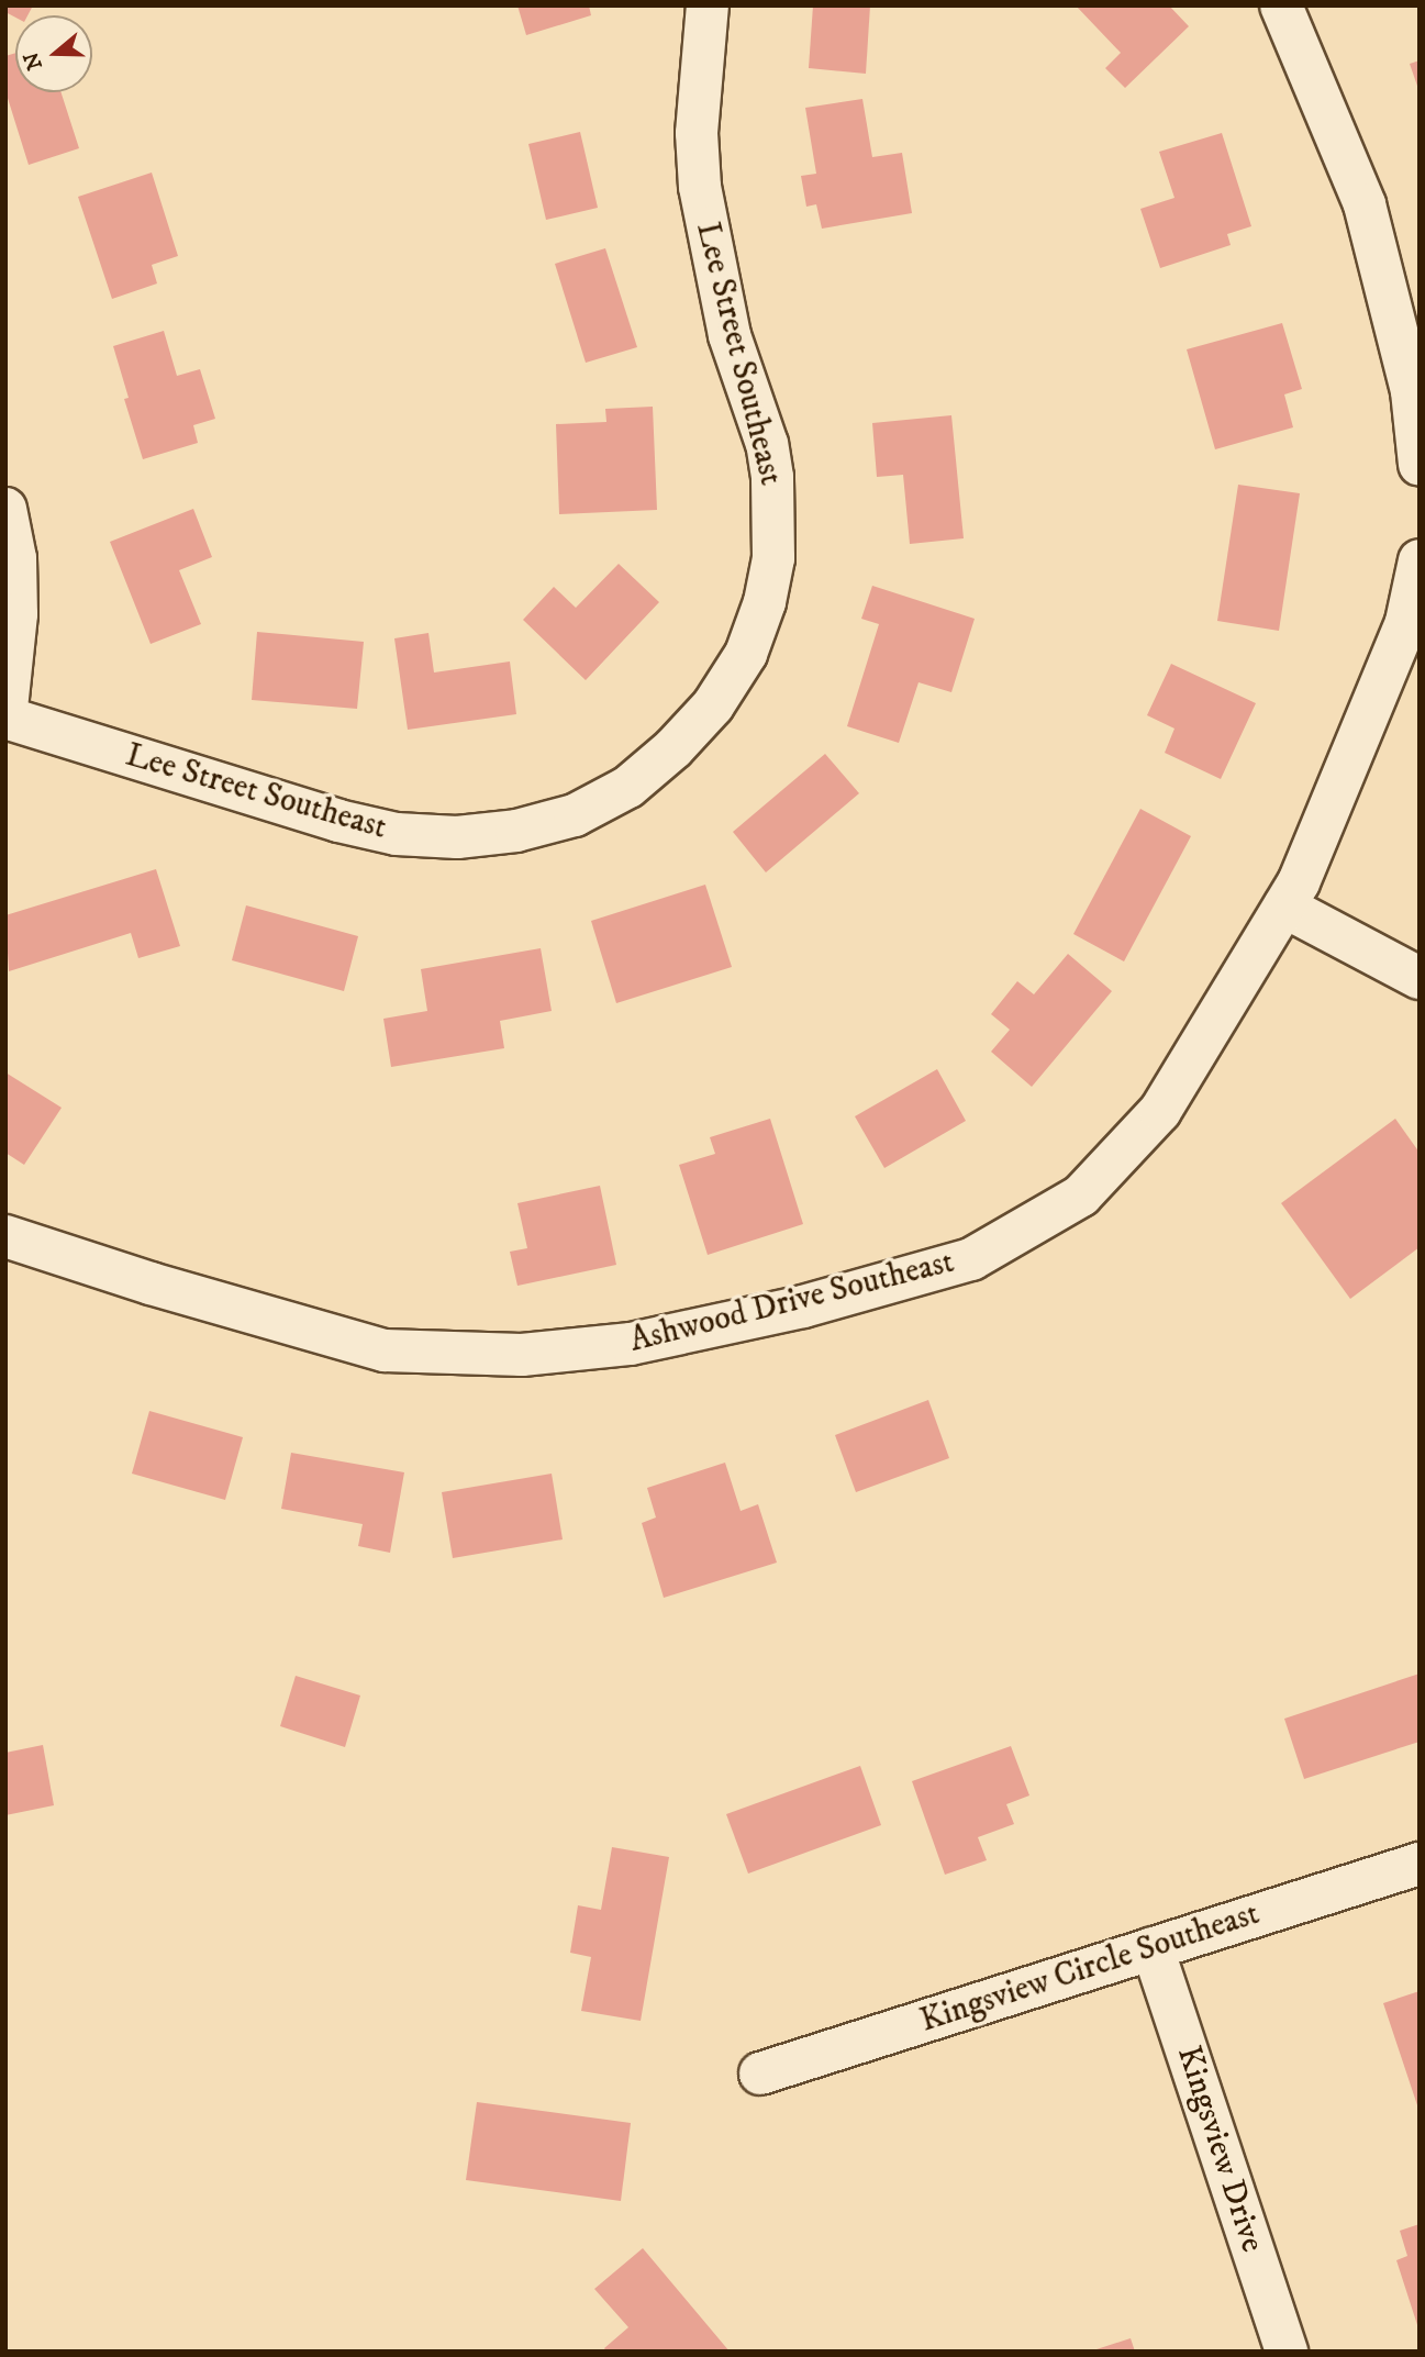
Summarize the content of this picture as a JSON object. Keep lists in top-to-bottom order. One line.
{"streets":{"street":["Lee Street Southeast","Ashwood Drive Southeast","Kingsview Circle Southeast","Kingsview Drive"]},"crossings":[["Kingsview Circle Southeast","Kingsview Drive"]],"north":"left"}
